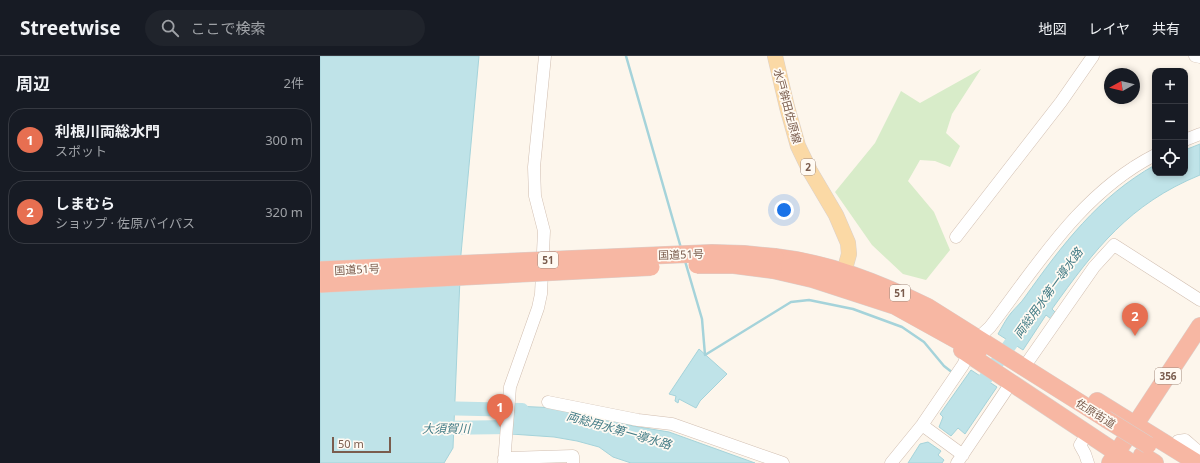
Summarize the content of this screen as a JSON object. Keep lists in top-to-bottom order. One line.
{"streets":{"highway":["国道51号","51","356","佐原街道"],"main road":["水戸鉾田佐原線","2"]},"crossings":[["水戸鉾田佐原線","国道51号"]],"water":["両総用水第一導水路","大須賀川"],"scale_bar":"50 m","north":"left","page":{"header":"Streetwise","search":"ここで検索","nav":["地図","レイヤ","共有"],"heading":["周辺","2件"],"map_buttons":["+","−"],"list":[{"mark":"1","name":"利根川両総水門","note":"スポット","value":"300 m"},{"mark":"2","name":"しまむら","note":"ショップ · 佐原バイパス","value":"320 m"}],"pins":["2","1"],"scale":"50 m"}}
